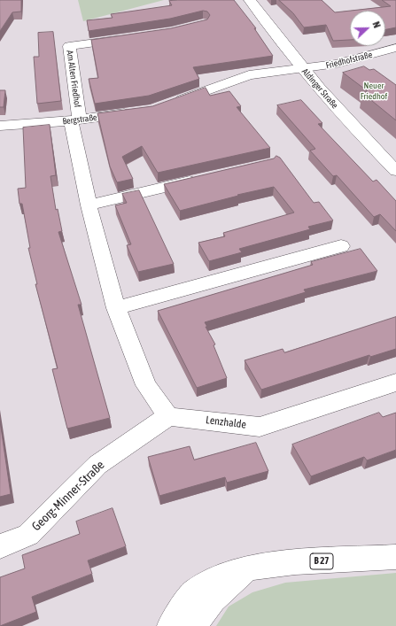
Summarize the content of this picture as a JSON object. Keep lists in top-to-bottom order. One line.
{"streets":{"main road":["Friedhofstraße","Am Alten Friedhof","Aldinger Straße","Bergstraße","Lenzhalde","Georg-Minner-Straße","B 27"]},"crossings":[["Friedhofstraße","Aldinger Straße"],["Am Alten Friedhof","Bergstraße"],["Lenzhalde","Georg-Minner-Straße"]],"parks":["Neuer Friedhof"],"north":"right"}
